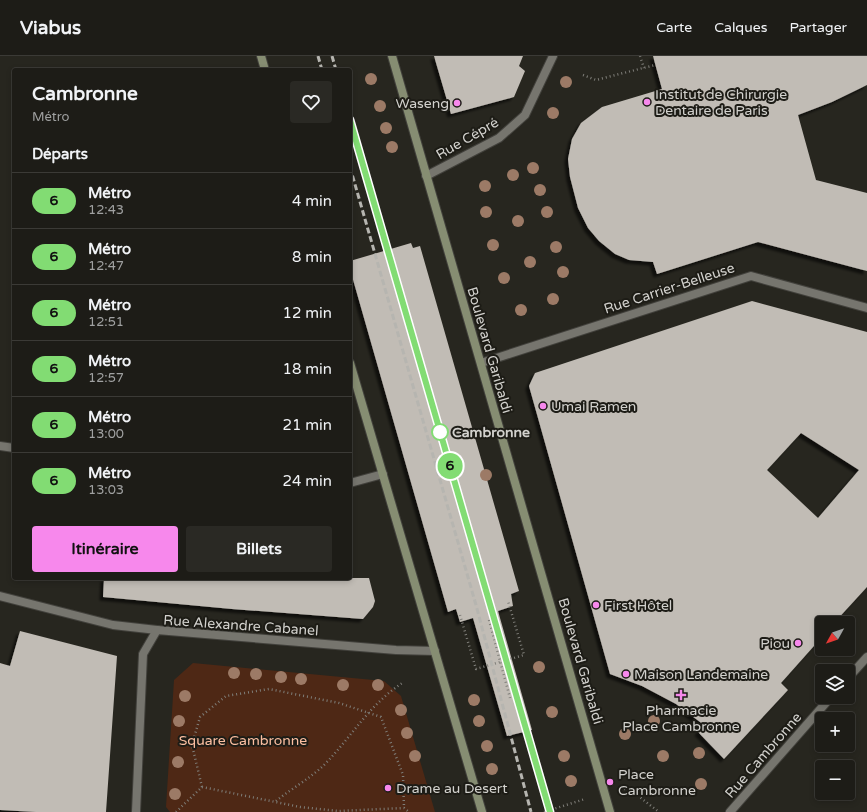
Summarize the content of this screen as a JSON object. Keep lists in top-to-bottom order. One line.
{"streets":{"main road":["Boulevard Garibaldi"],"street":["Rue Cépré","Rue Carrier-Belleuse","Rue Alexandre Cabanel","Rue Cambronne"]},"crossings":[["Rue Cépré","Boulevard Garibaldi"],["Rue Carrier-Belleuse","Boulevard Garibaldi"]],"parks":["Square Cambronne"],"places":{"other":["Institut de Chirurgie Dentaire de Paris","Waseng","Umai Ramen","Cambronne","First Hôtel","Piou","Maison Landemaine","Place Cambronne","Drame au Desert"],"health":["Pharmacie Place Cambronne"]},"lines":["metro line 6"],"north":"bottom left","page":{"header":"Viabus","nav":["Carte","Calques","Partager"],"on_map":"6","heading":[["Cambronne","Métro"],"Départs"],"list":[{"mark":"6","name":"Métro","note":"12:43","value":"4 min"},{"mark":"6","name":"Métro","note":"12:47","value":"8 min"},{"mark":"6","name":"Métro","note":"12:51","value":"12 min"},{"mark":"6","name":"Métro","note":"12:57","value":"18 min"},{"mark":"6","name":"Métro","note":"13:00","value":"21 min"},{"mark":"6","name":"Métro","note":"13:03","value":"24 min"}],"buttons":["Itinéraire","Billets"],"map_buttons":["+","−"]}}
